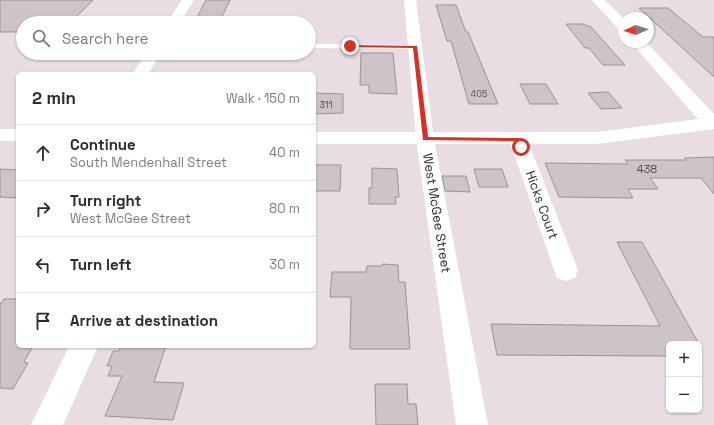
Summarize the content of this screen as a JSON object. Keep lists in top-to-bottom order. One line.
{"streets":{"street":["Hicks Court","West McGee Street"]},"house_numbers":["405","311","438"],"north":"left","page":{"search":"Search here","heading":["2 min","Walk · 150 m"],"list":[["Continue","South Mendenhall Street","40 m"],["Turn right","West McGee Street","80 m"],["Turn left","30 m"],"Arrive at destination"],"map_buttons":["+","−"]}}
